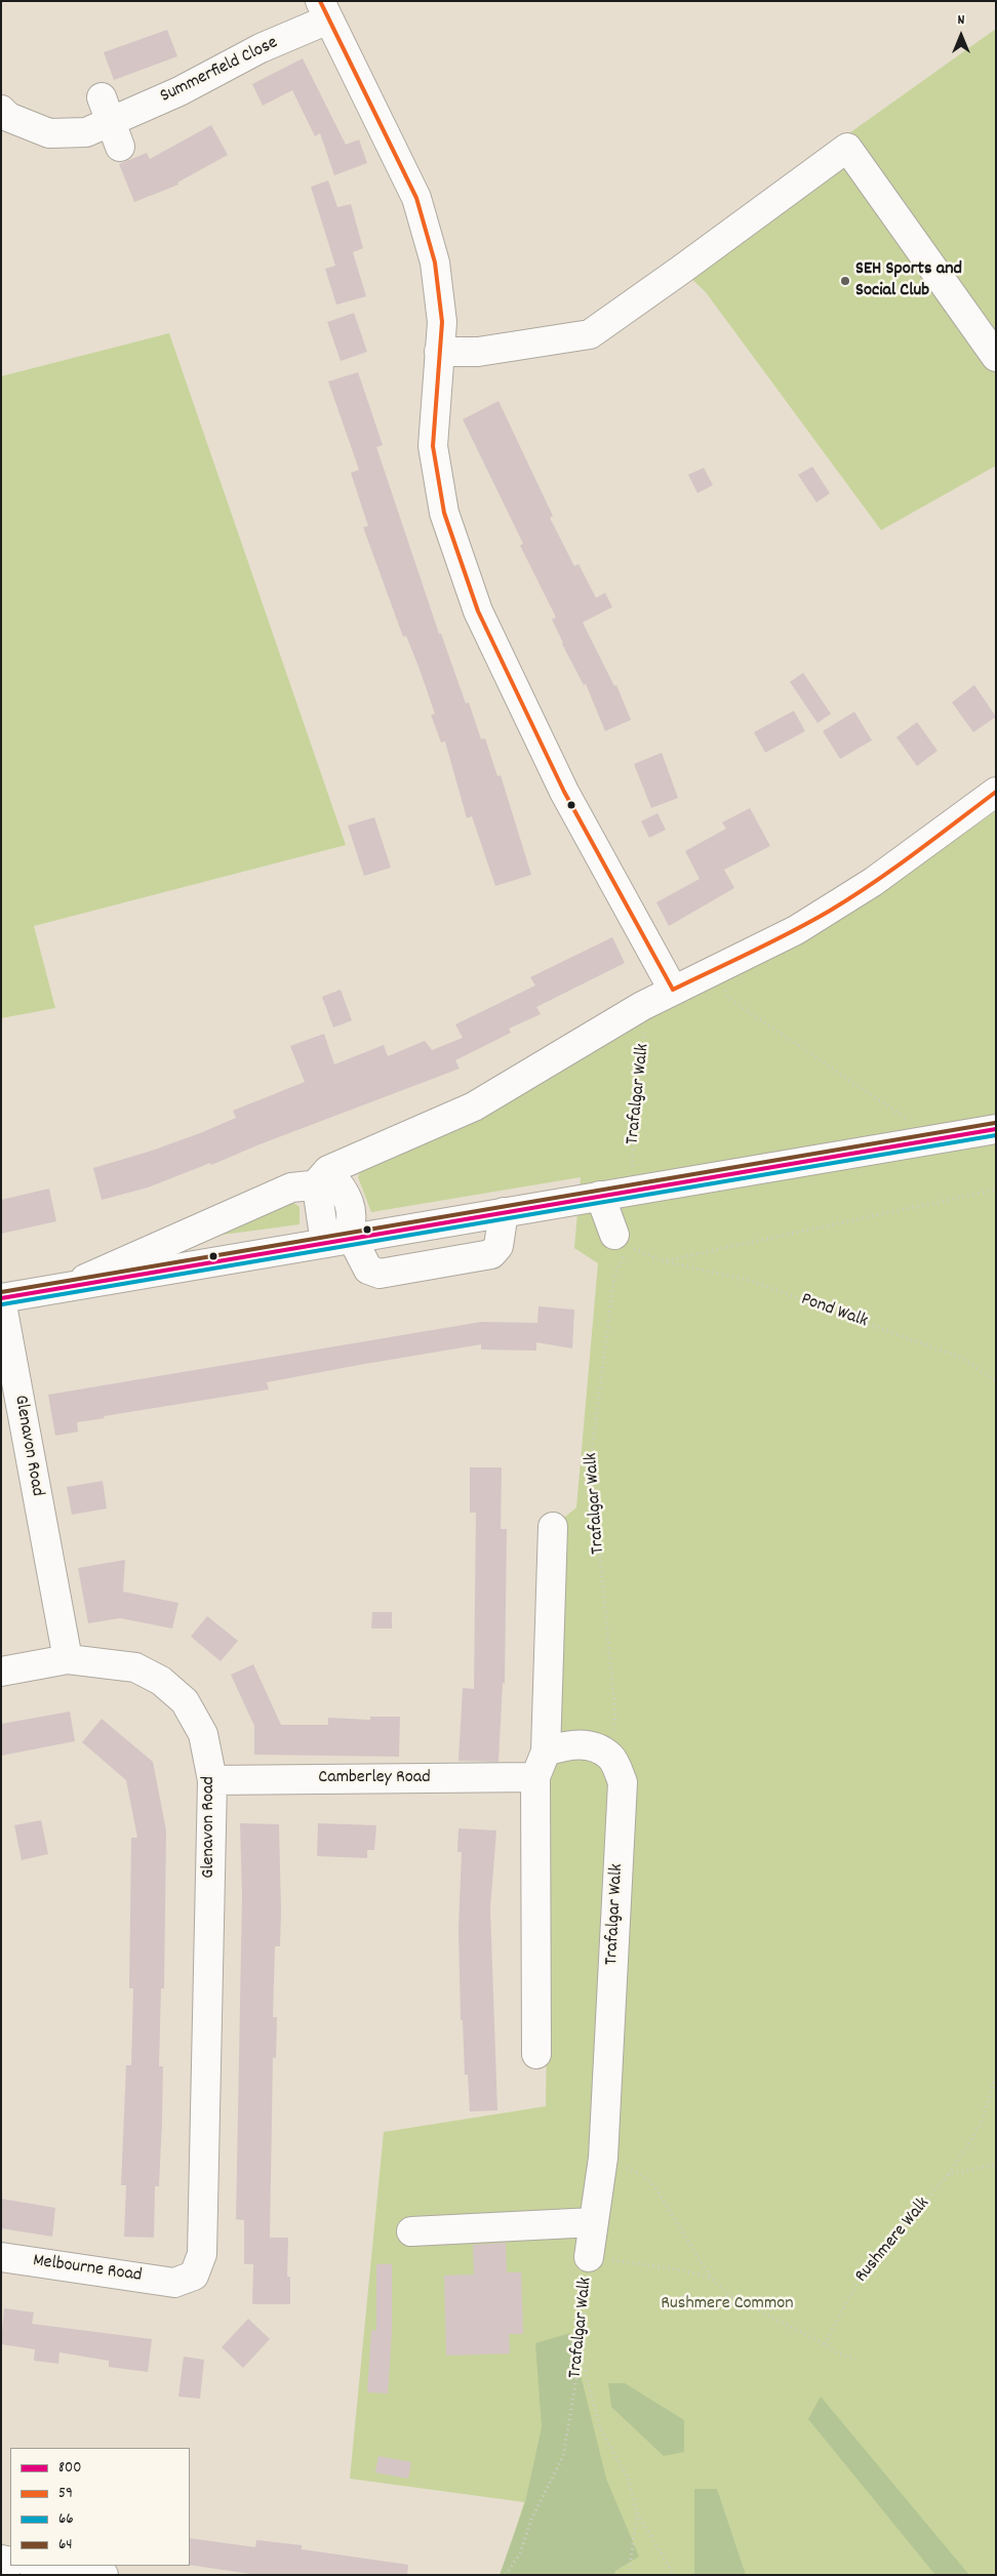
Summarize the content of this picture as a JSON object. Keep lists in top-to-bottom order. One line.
{"streets":{"street":["Summerfield Close","Trafalgar Walk","Glenavon Road","Camberley Road","Melbourne Road"],"path":["Pond Walk","Rushmere Walk"]},"crossings":[["Glenavon Road","Camberley Road"],["Glenavon Road","Melbourne Road"]],"parks":["Rushmere Common"],"places":["SEH Sports and Social Club"],"lines":["transit line 59","transit line 64","transit line 800","transit line 66"],"legend":["800","59","66","64"],"north":"top"}
